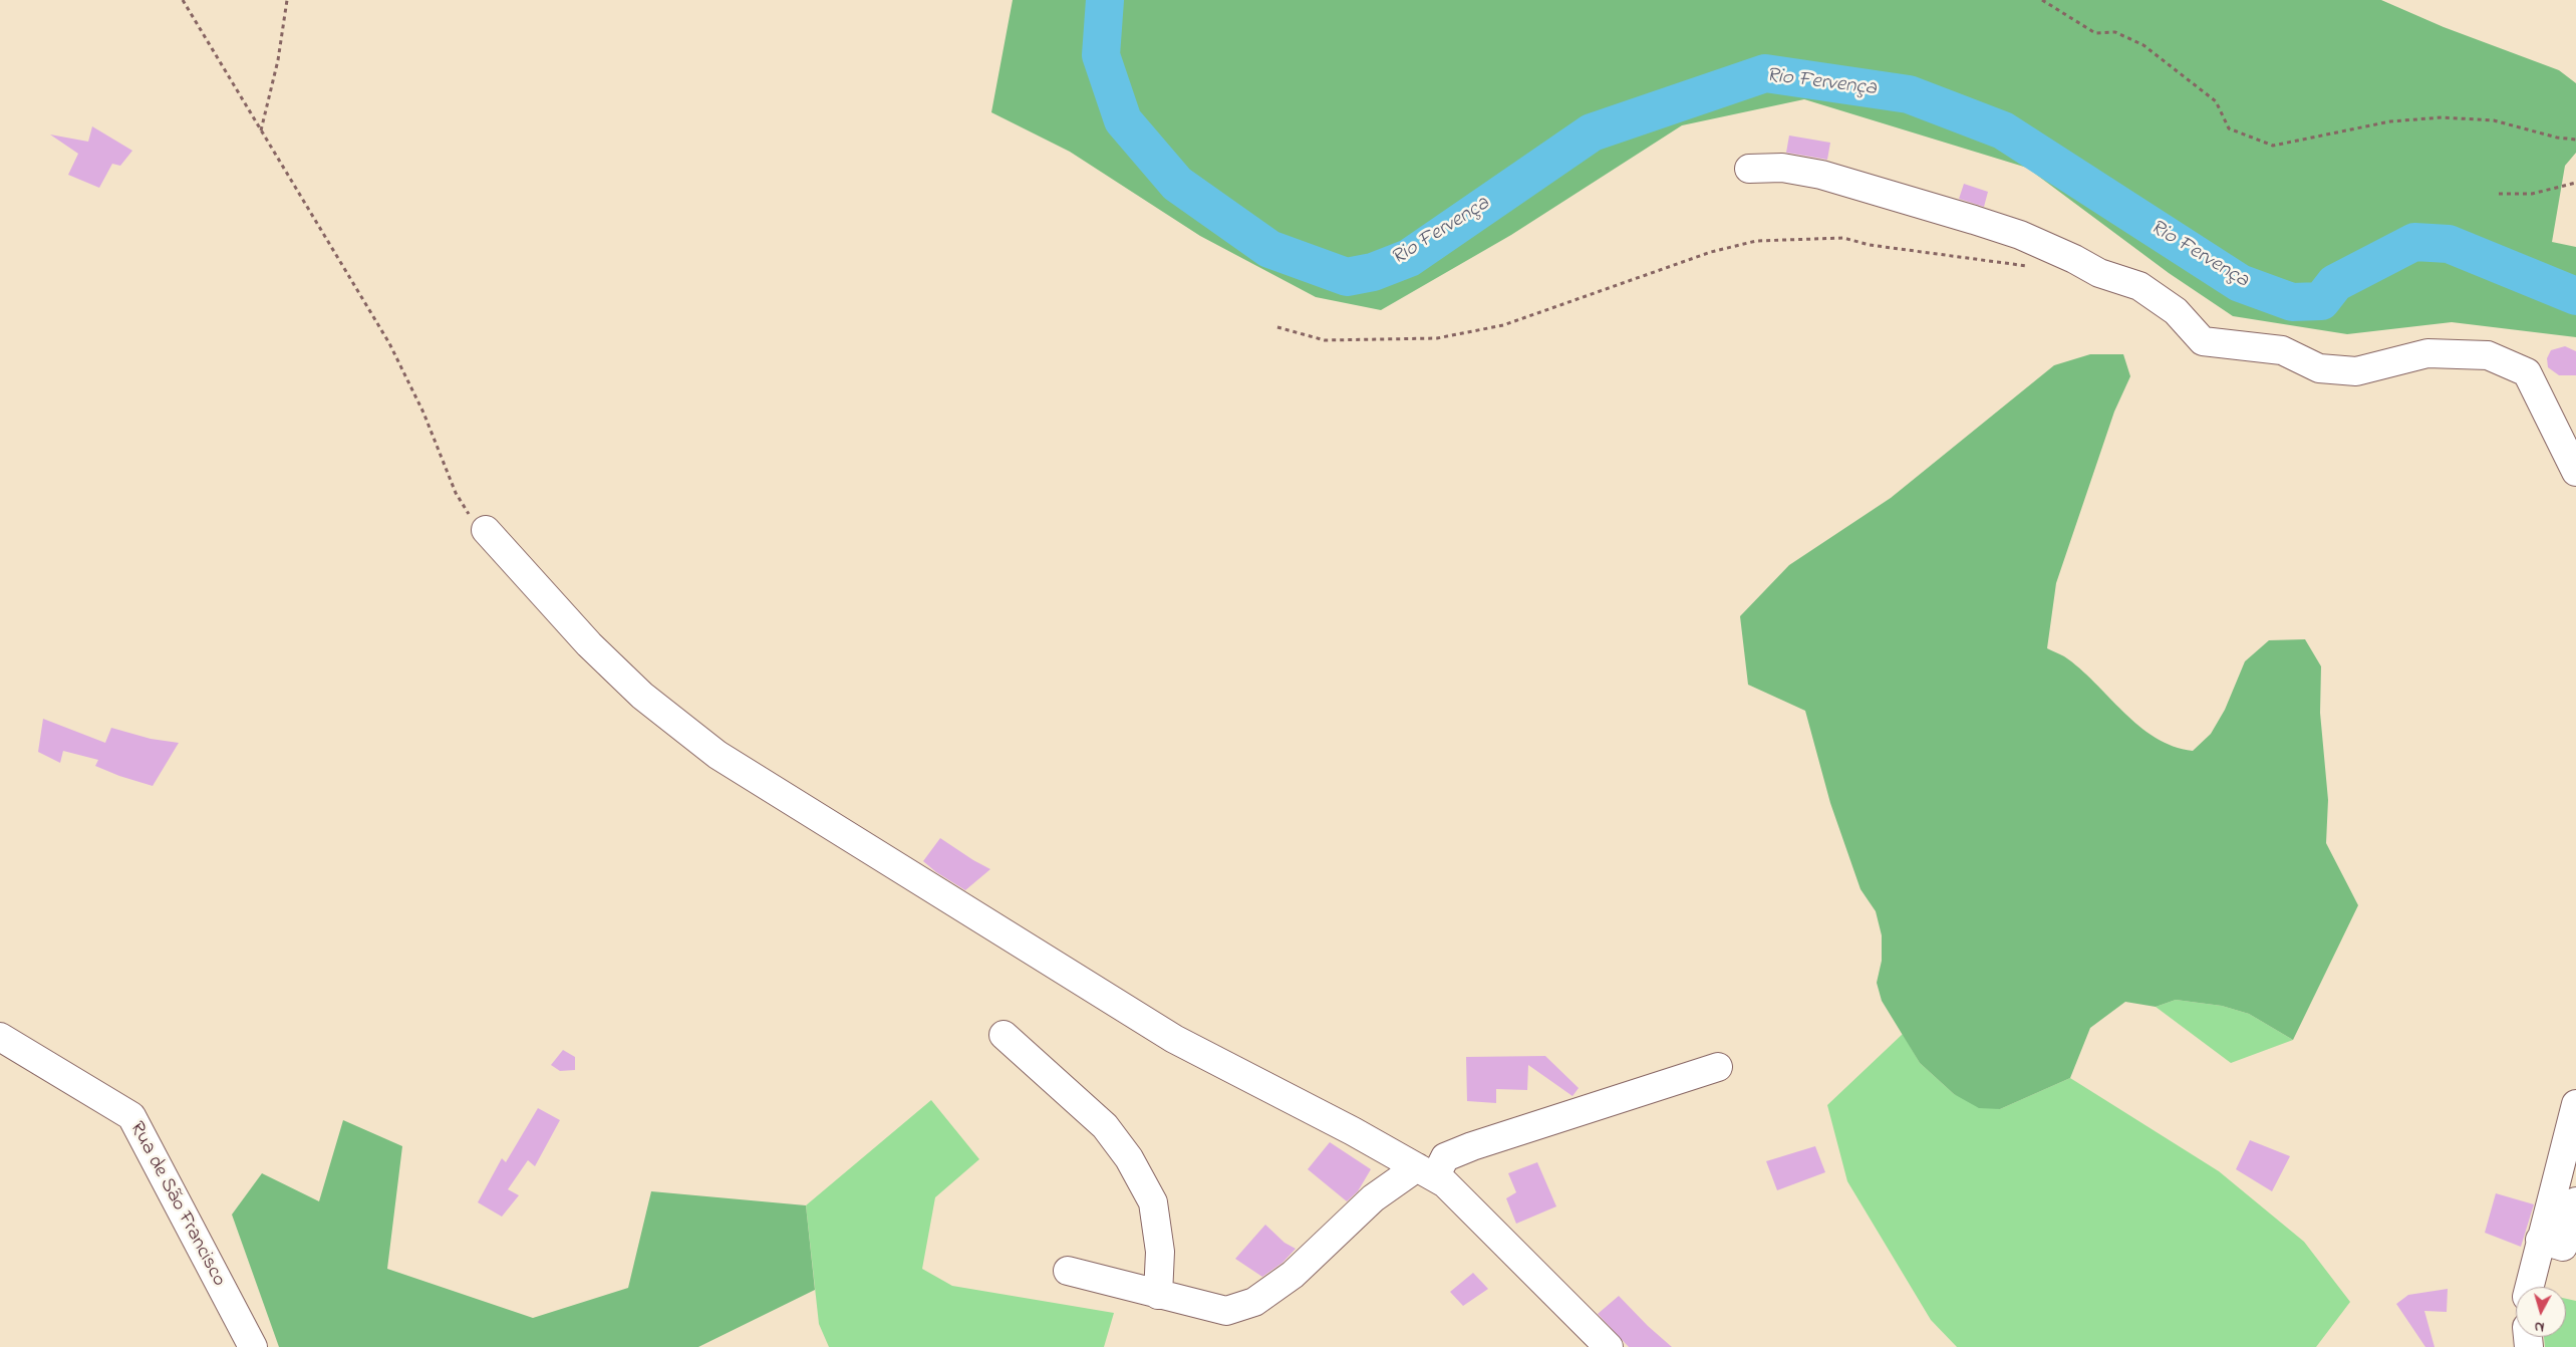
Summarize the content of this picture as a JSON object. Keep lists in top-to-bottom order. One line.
{"streets":{"street":["Rua de São Francisco"]},"water":["Rio Fervença"],"north":"bottom"}
